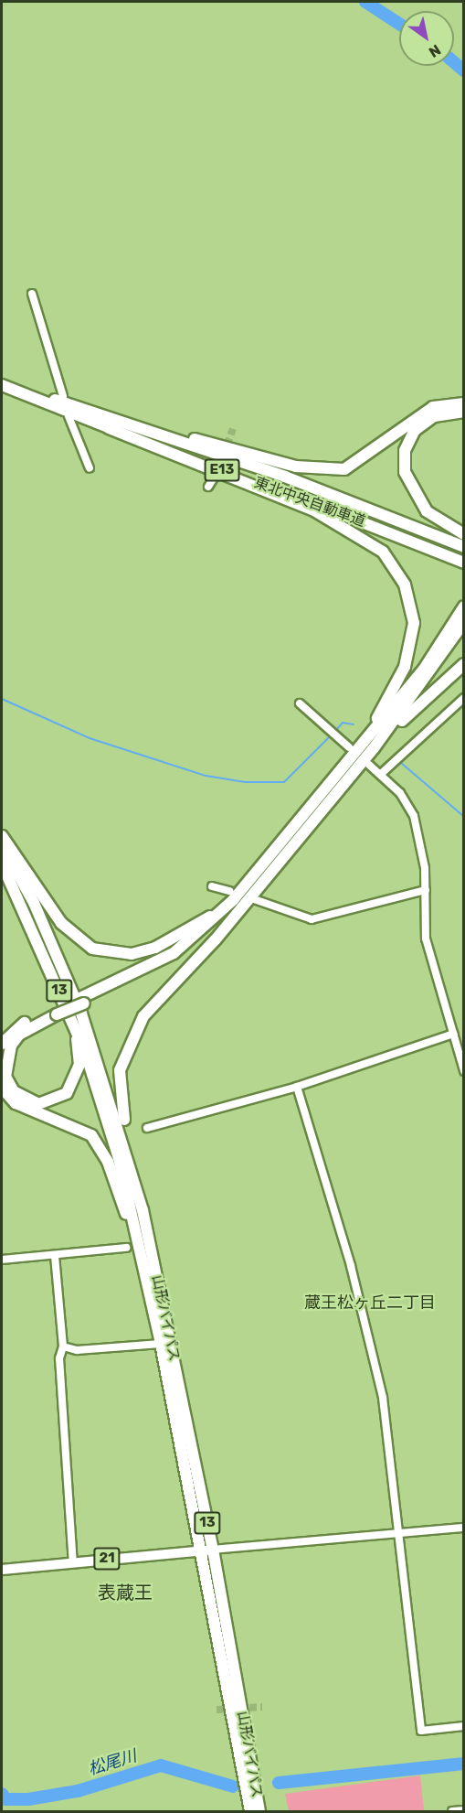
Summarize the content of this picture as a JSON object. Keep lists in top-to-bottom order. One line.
{"streets":{"highway":["E13","東北中央自動車道","13","山形バイパス"],"main road":["21"]},"crossings":[["山形バイパス","21"]],"districts":["蔵王松ヶ丘二丁目","表蔵王"],"water":["松尾川"],"north":"bottom right"}
